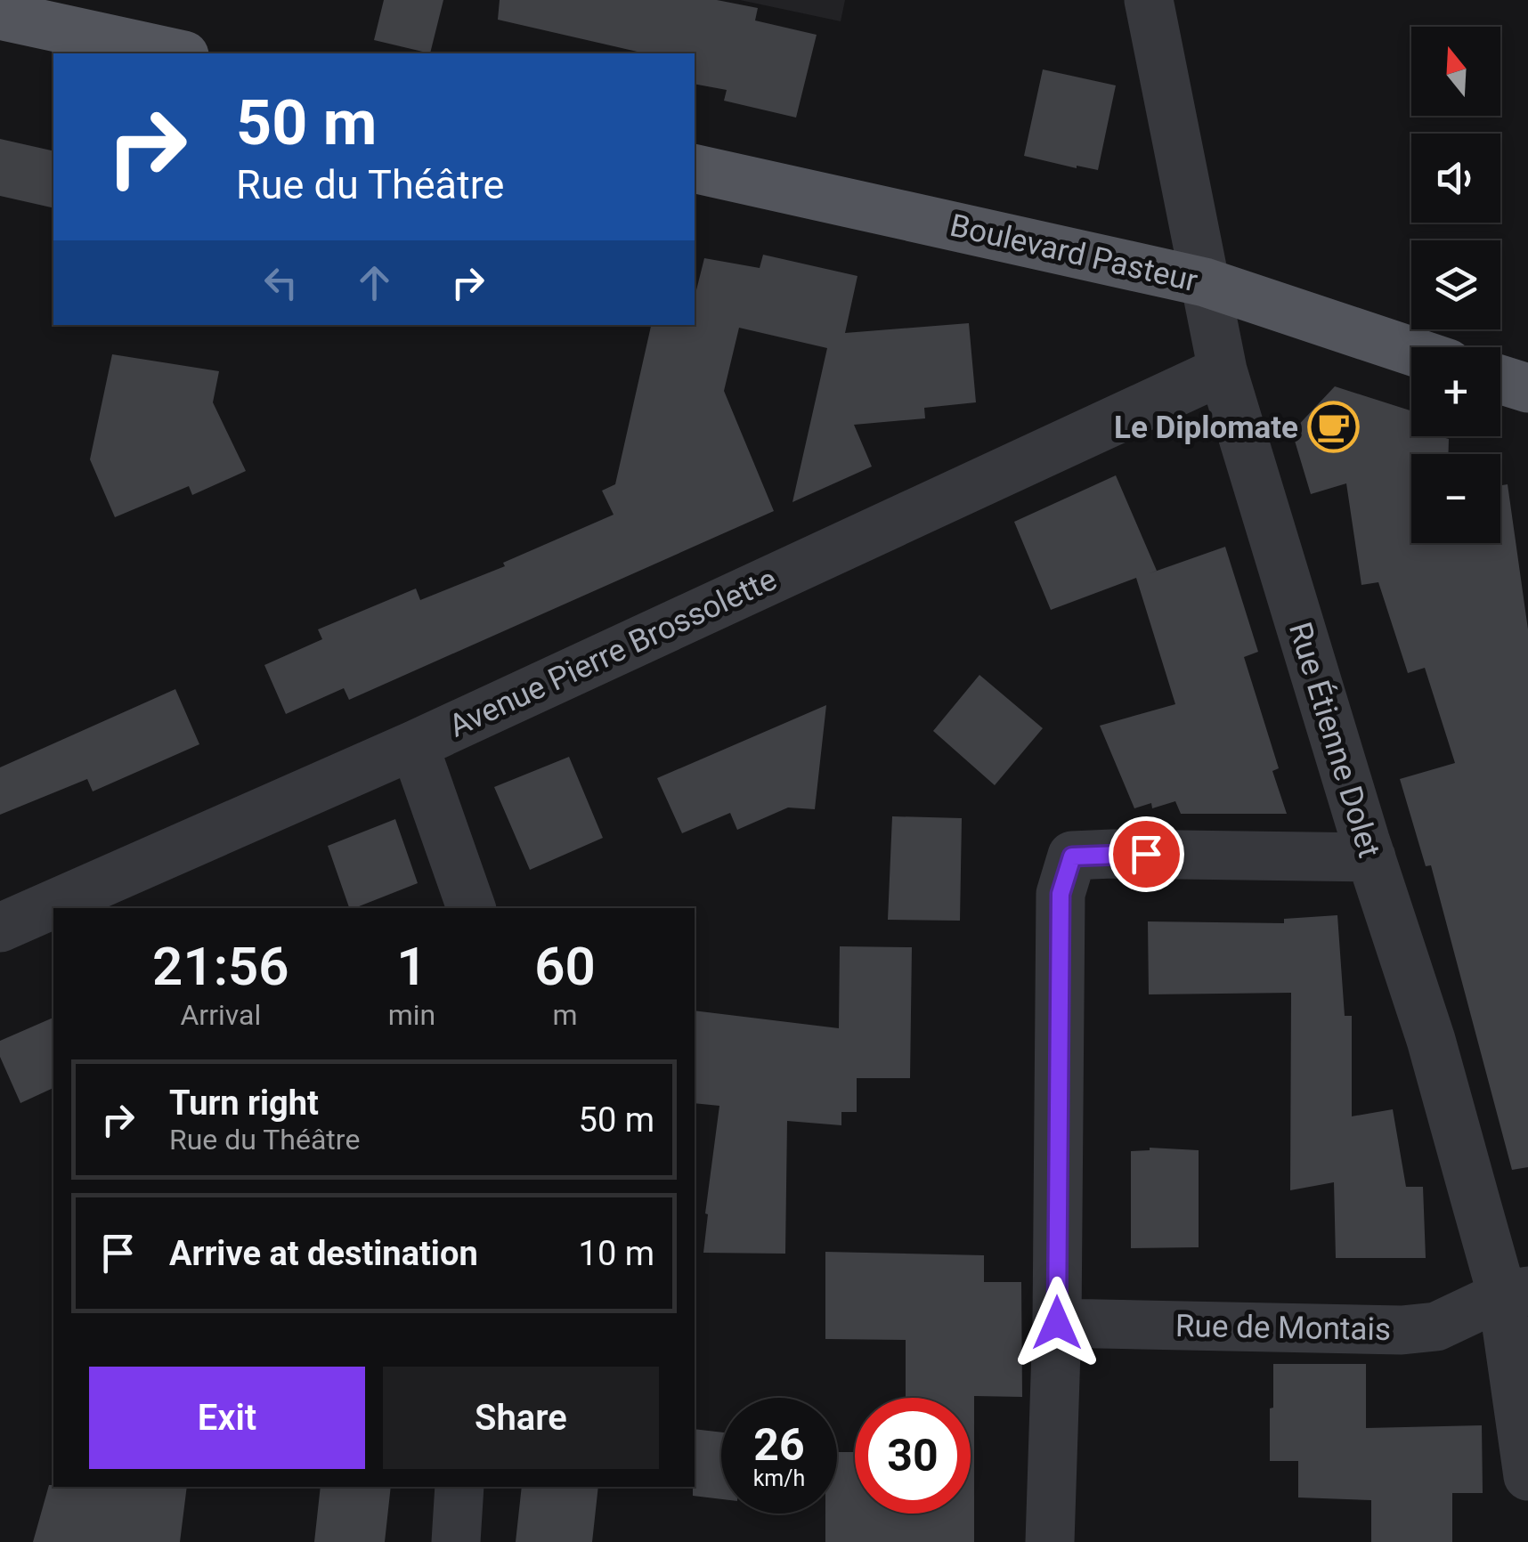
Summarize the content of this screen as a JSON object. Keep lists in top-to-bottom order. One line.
{"streets":{"main road":["Boulevard Pasteur"],"street":["Avenue Pierre Brossolette","Rue Étienne Dolet","Rue de Montais"]},"crossings":[["Boulevard Pasteur","Rue Étienne Dolet"],["Avenue Pierre Brossolette","Rue Étienne Dolet"],["Rue Étienne Dolet","Rue de Montais"]],"places":{"cafe":["Le Diplomate"]},"north":"top","page":{"map_buttons":["+","−"],"turn":["50 m","Rue du Théâtre"],"eta":["21:56","Arrival","1","min","60","m"],"list":[{"name":"Turn right","note":"Rue du Théâtre","value":"50 m"},{"name":"Arrive at destination","value":"10 m"}],"buttons":["Exit","Share"],"speed":"26 km/h","limit":"30"}}
